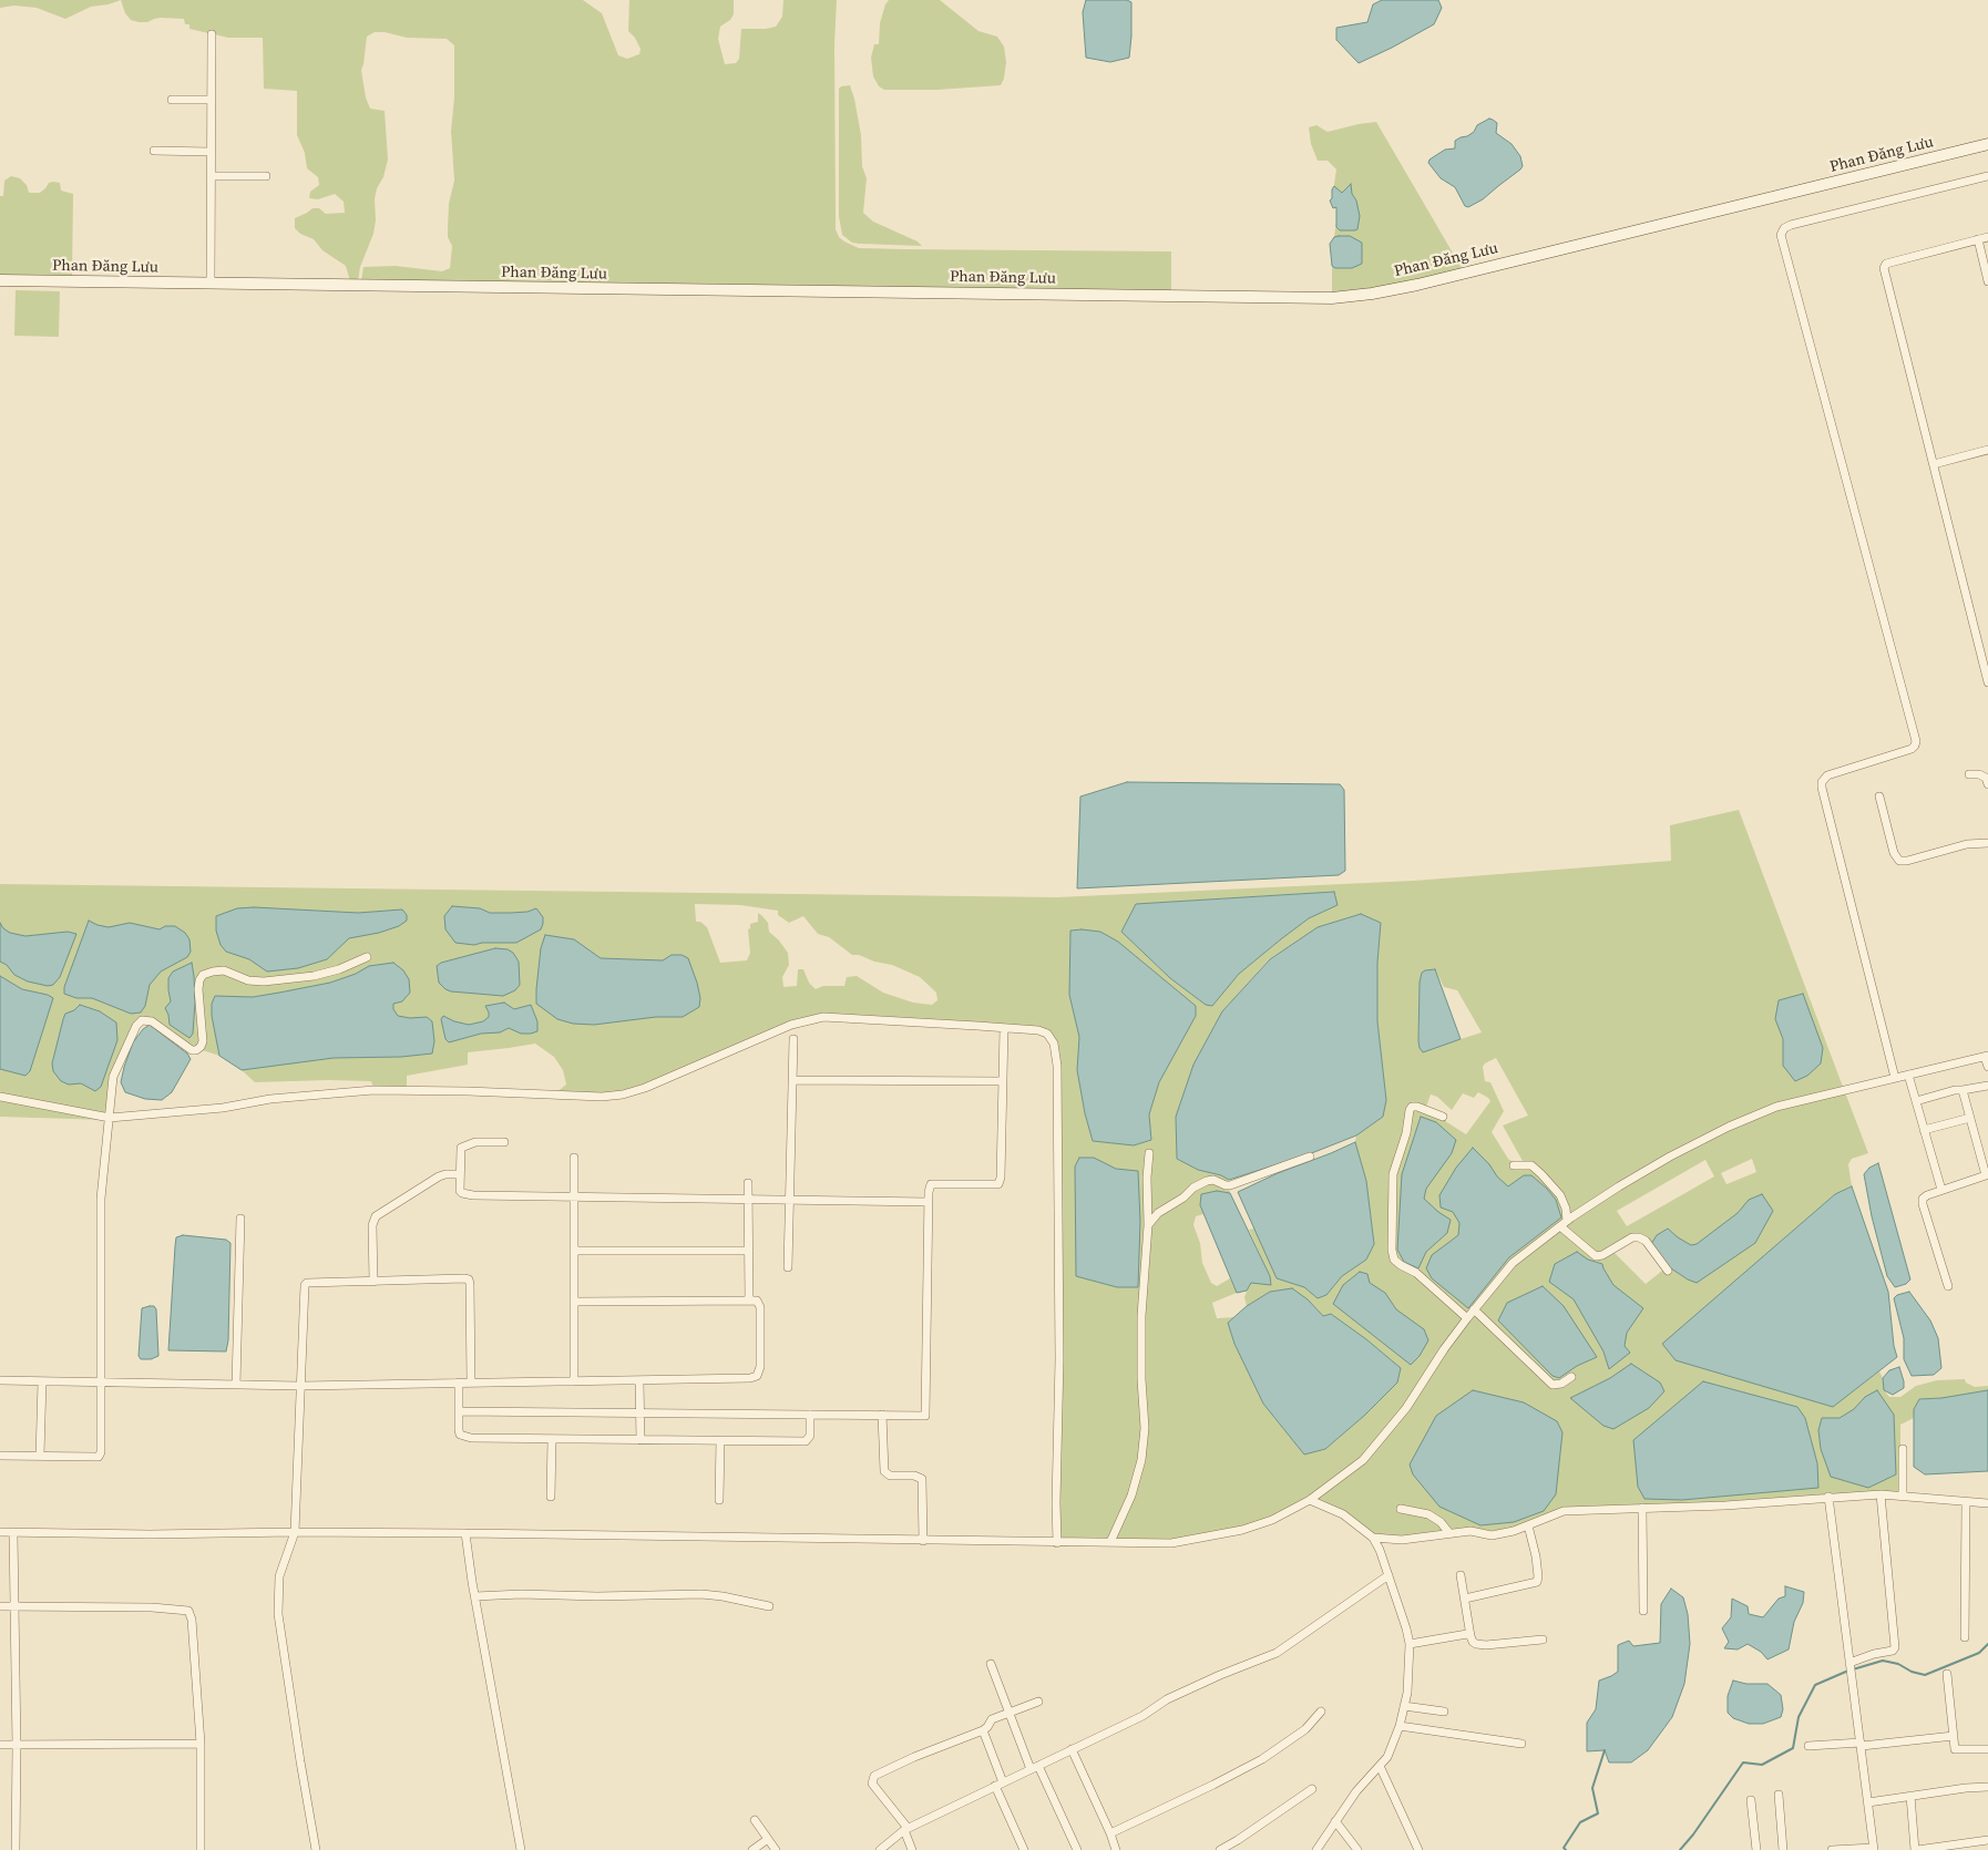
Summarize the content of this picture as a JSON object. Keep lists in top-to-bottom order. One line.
{"streets":{"street":["Phan Đăng Lưu"]}}
